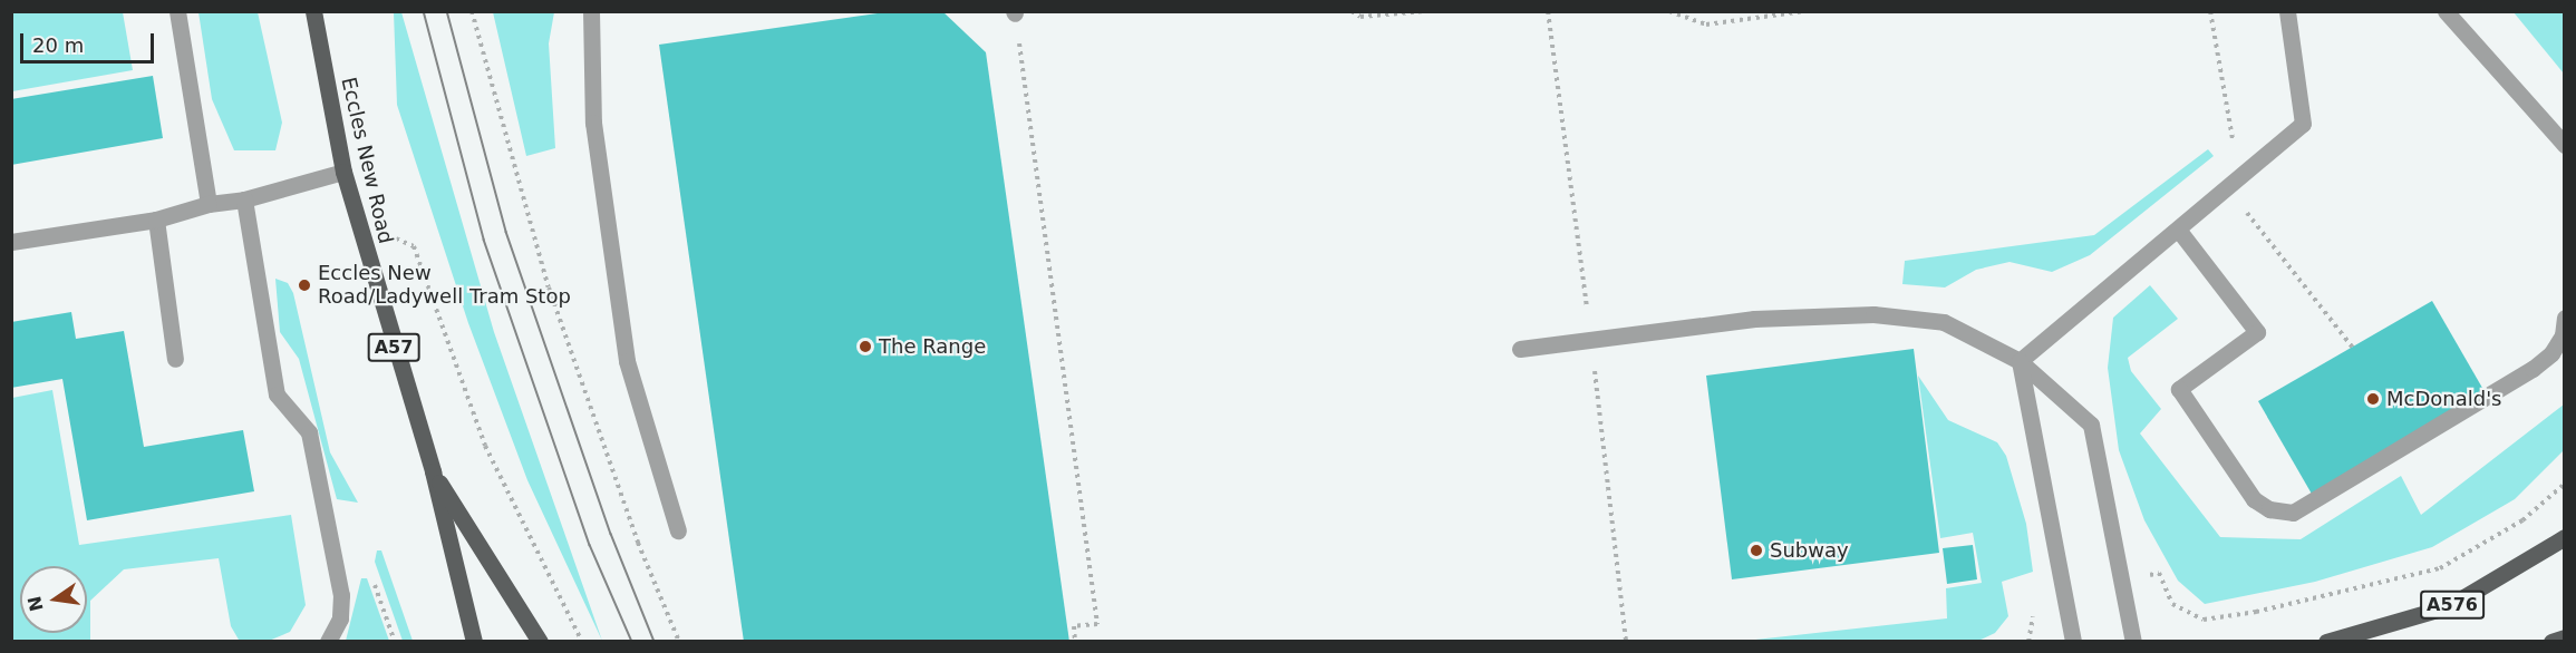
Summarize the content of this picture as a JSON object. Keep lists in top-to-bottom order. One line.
{"streets":{"main road":["Eccles New Road","A57","A576"]},"places":["Eccles New Road/Ladywell Tram Stop","The Range","McDonald's","Subway"],"scale_bar":"20 m","north":"left"}
